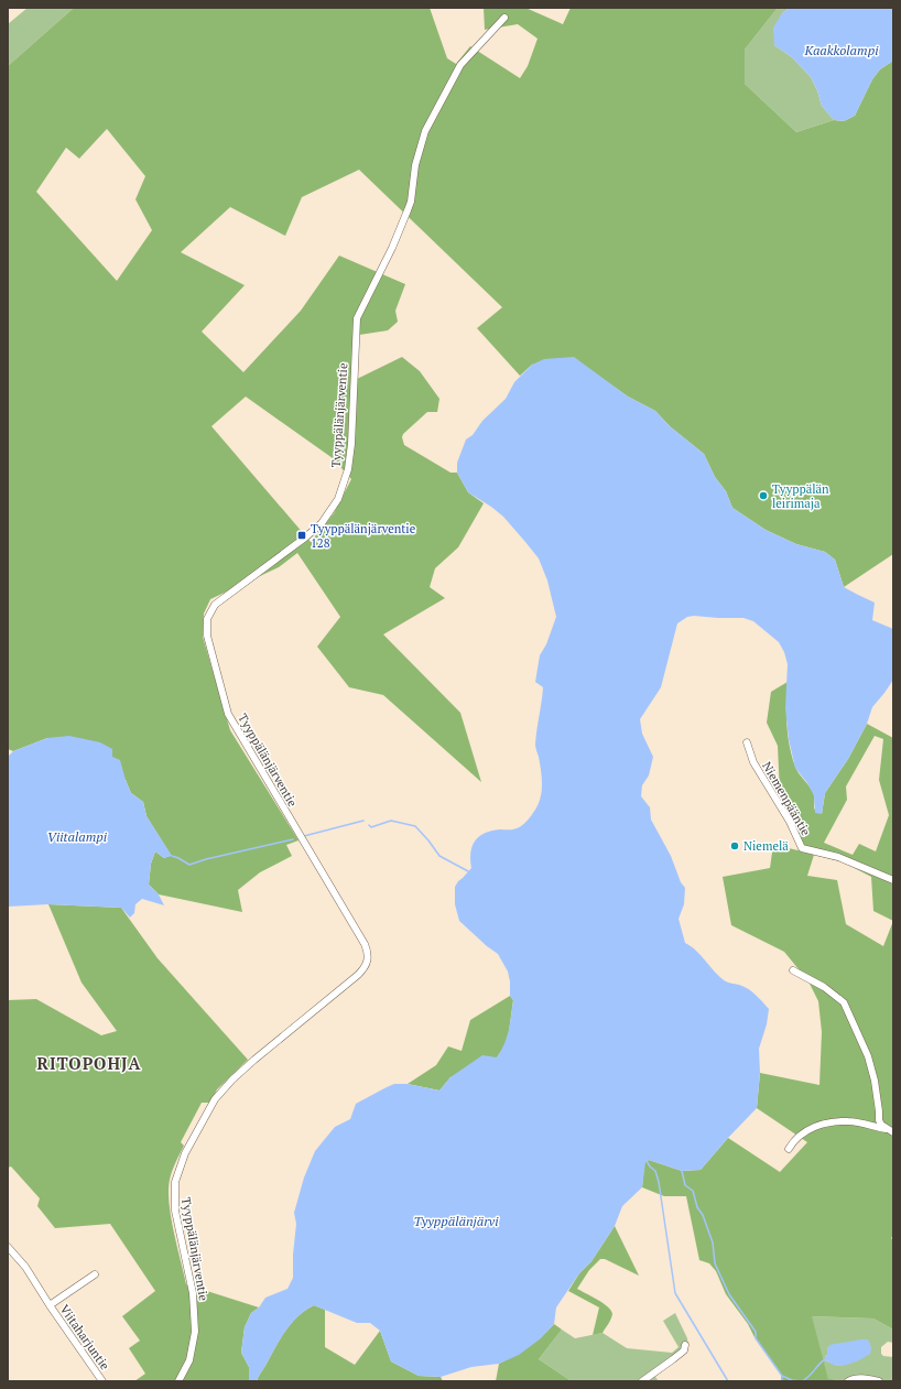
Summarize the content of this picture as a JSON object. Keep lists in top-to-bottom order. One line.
{"streets":{"street":["Tyyppälänjärventie","Niemenpääntie","Viitaharjuntie"]},"districts":["RITOPOHJA"],"water":["Kaakkolampi","Viitalampi","Tyyppälänjärvi"],"places":{"other":["Tyyppälän leirimaja","Niemelä"],"transit":["Tyyppälänjärventie 128"]}}
